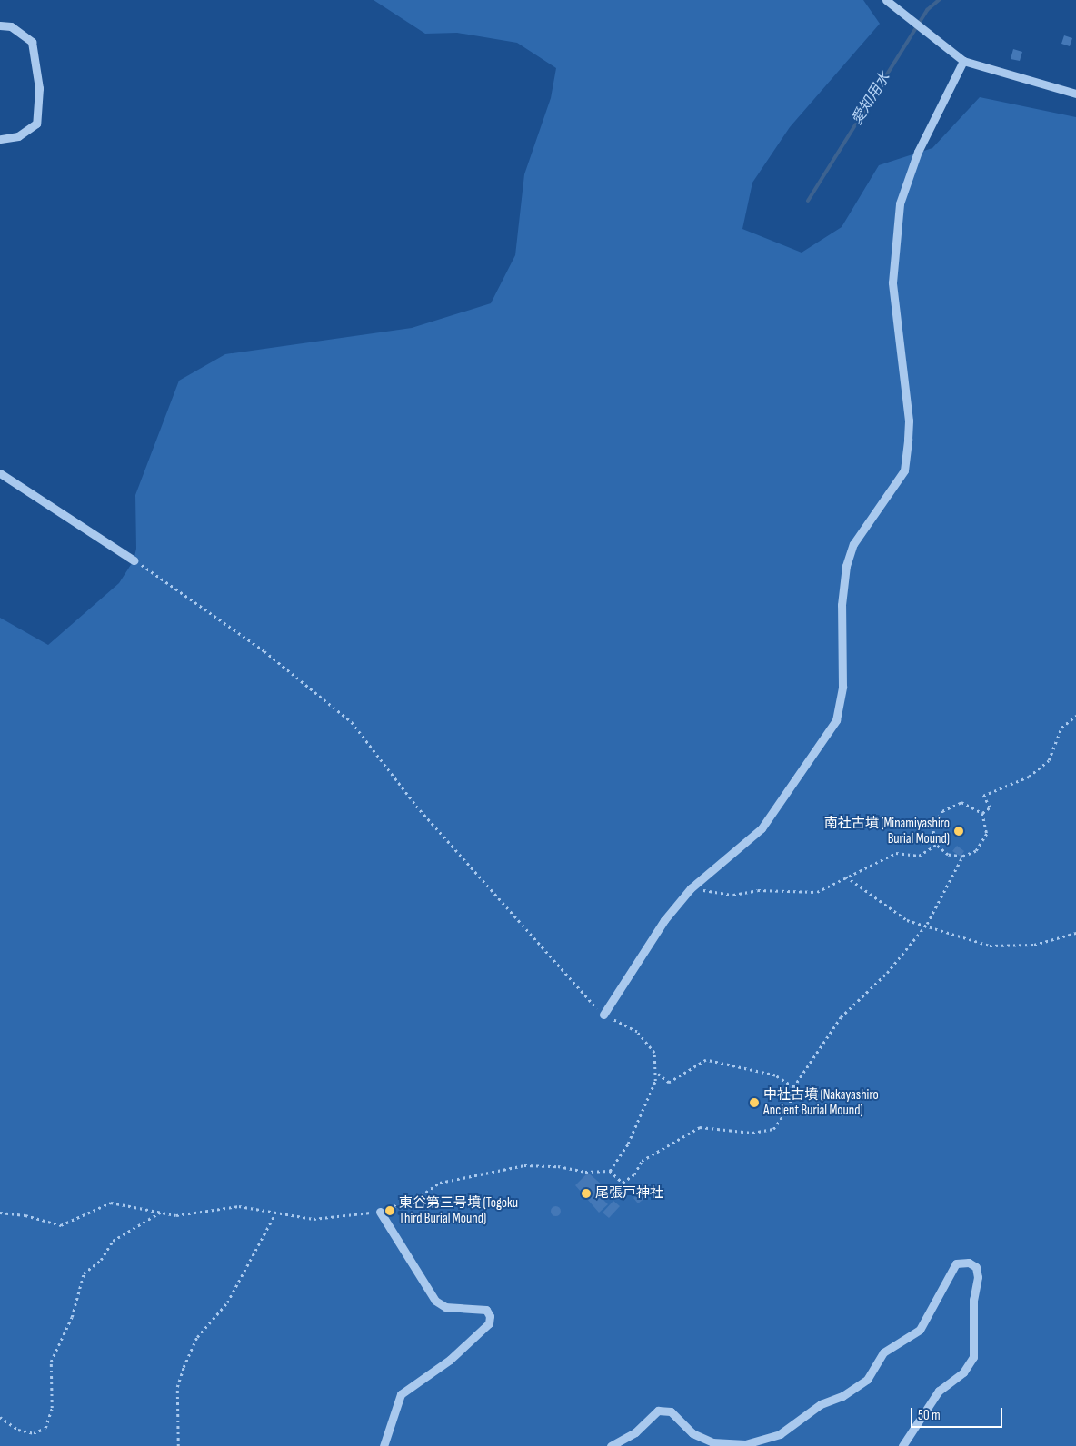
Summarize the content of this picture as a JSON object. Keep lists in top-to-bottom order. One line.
{"water":["愛知用水"],"places":["南社古墳 (Minamiyashiro Burial Mound)","中社古墳 (Nakayashiro Ancient Burial Mound)","尾張戸神社","東谷第三号墳 (Togoku Third Burial Mound)"],"scale_bar":"50 m"}
